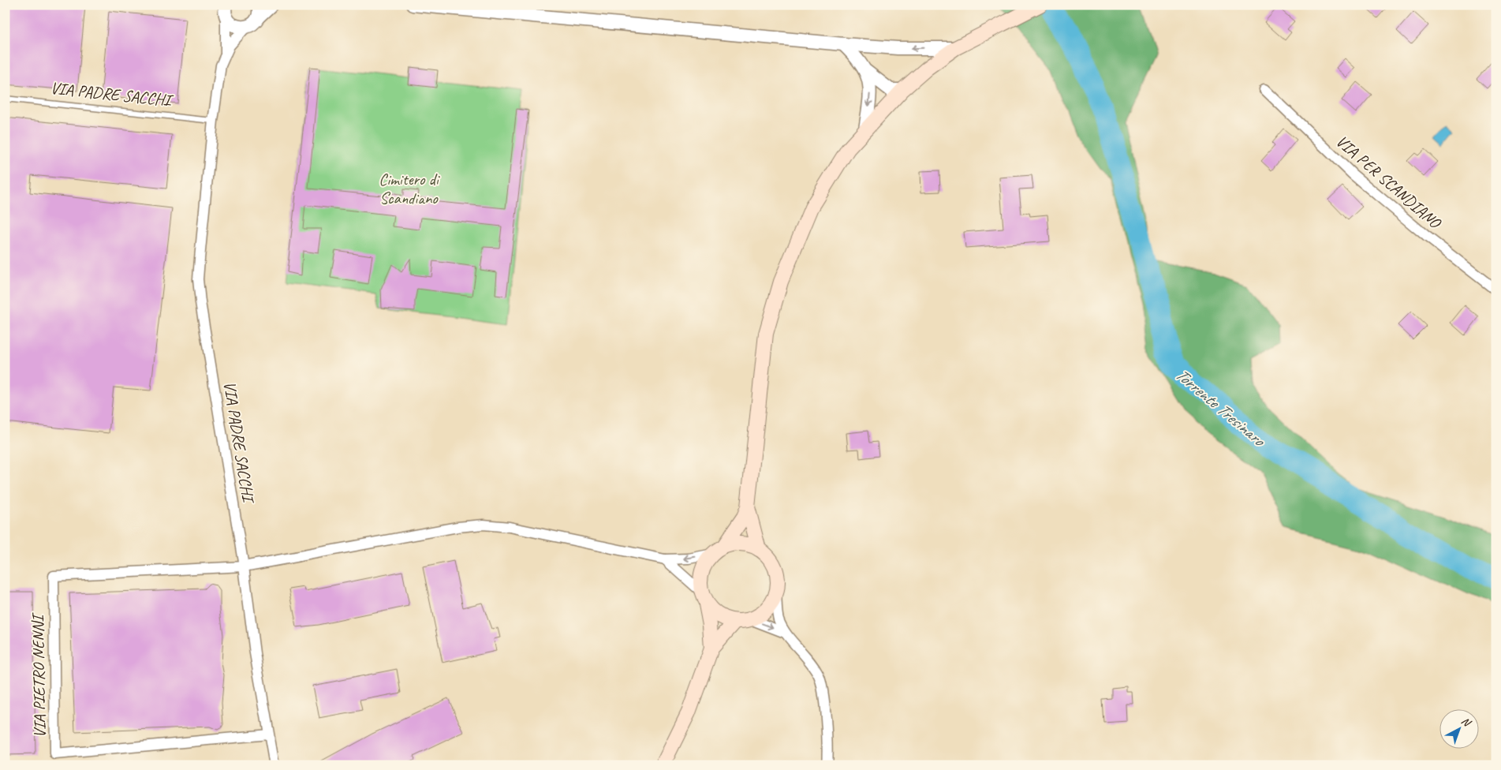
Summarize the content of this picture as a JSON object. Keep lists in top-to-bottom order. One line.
{"streets":{"street":["VIA PADRE SACCHI","VIA PER SCANDIANO","VIA PIETRO NENNI"]},"crossings":[["VIA PADRE SACCHI","VIA PIETRO NENNI"]],"water":["Torrente Tresinaro"],"parks":["Cimitero di Scandiano"],"north":"top right"}
